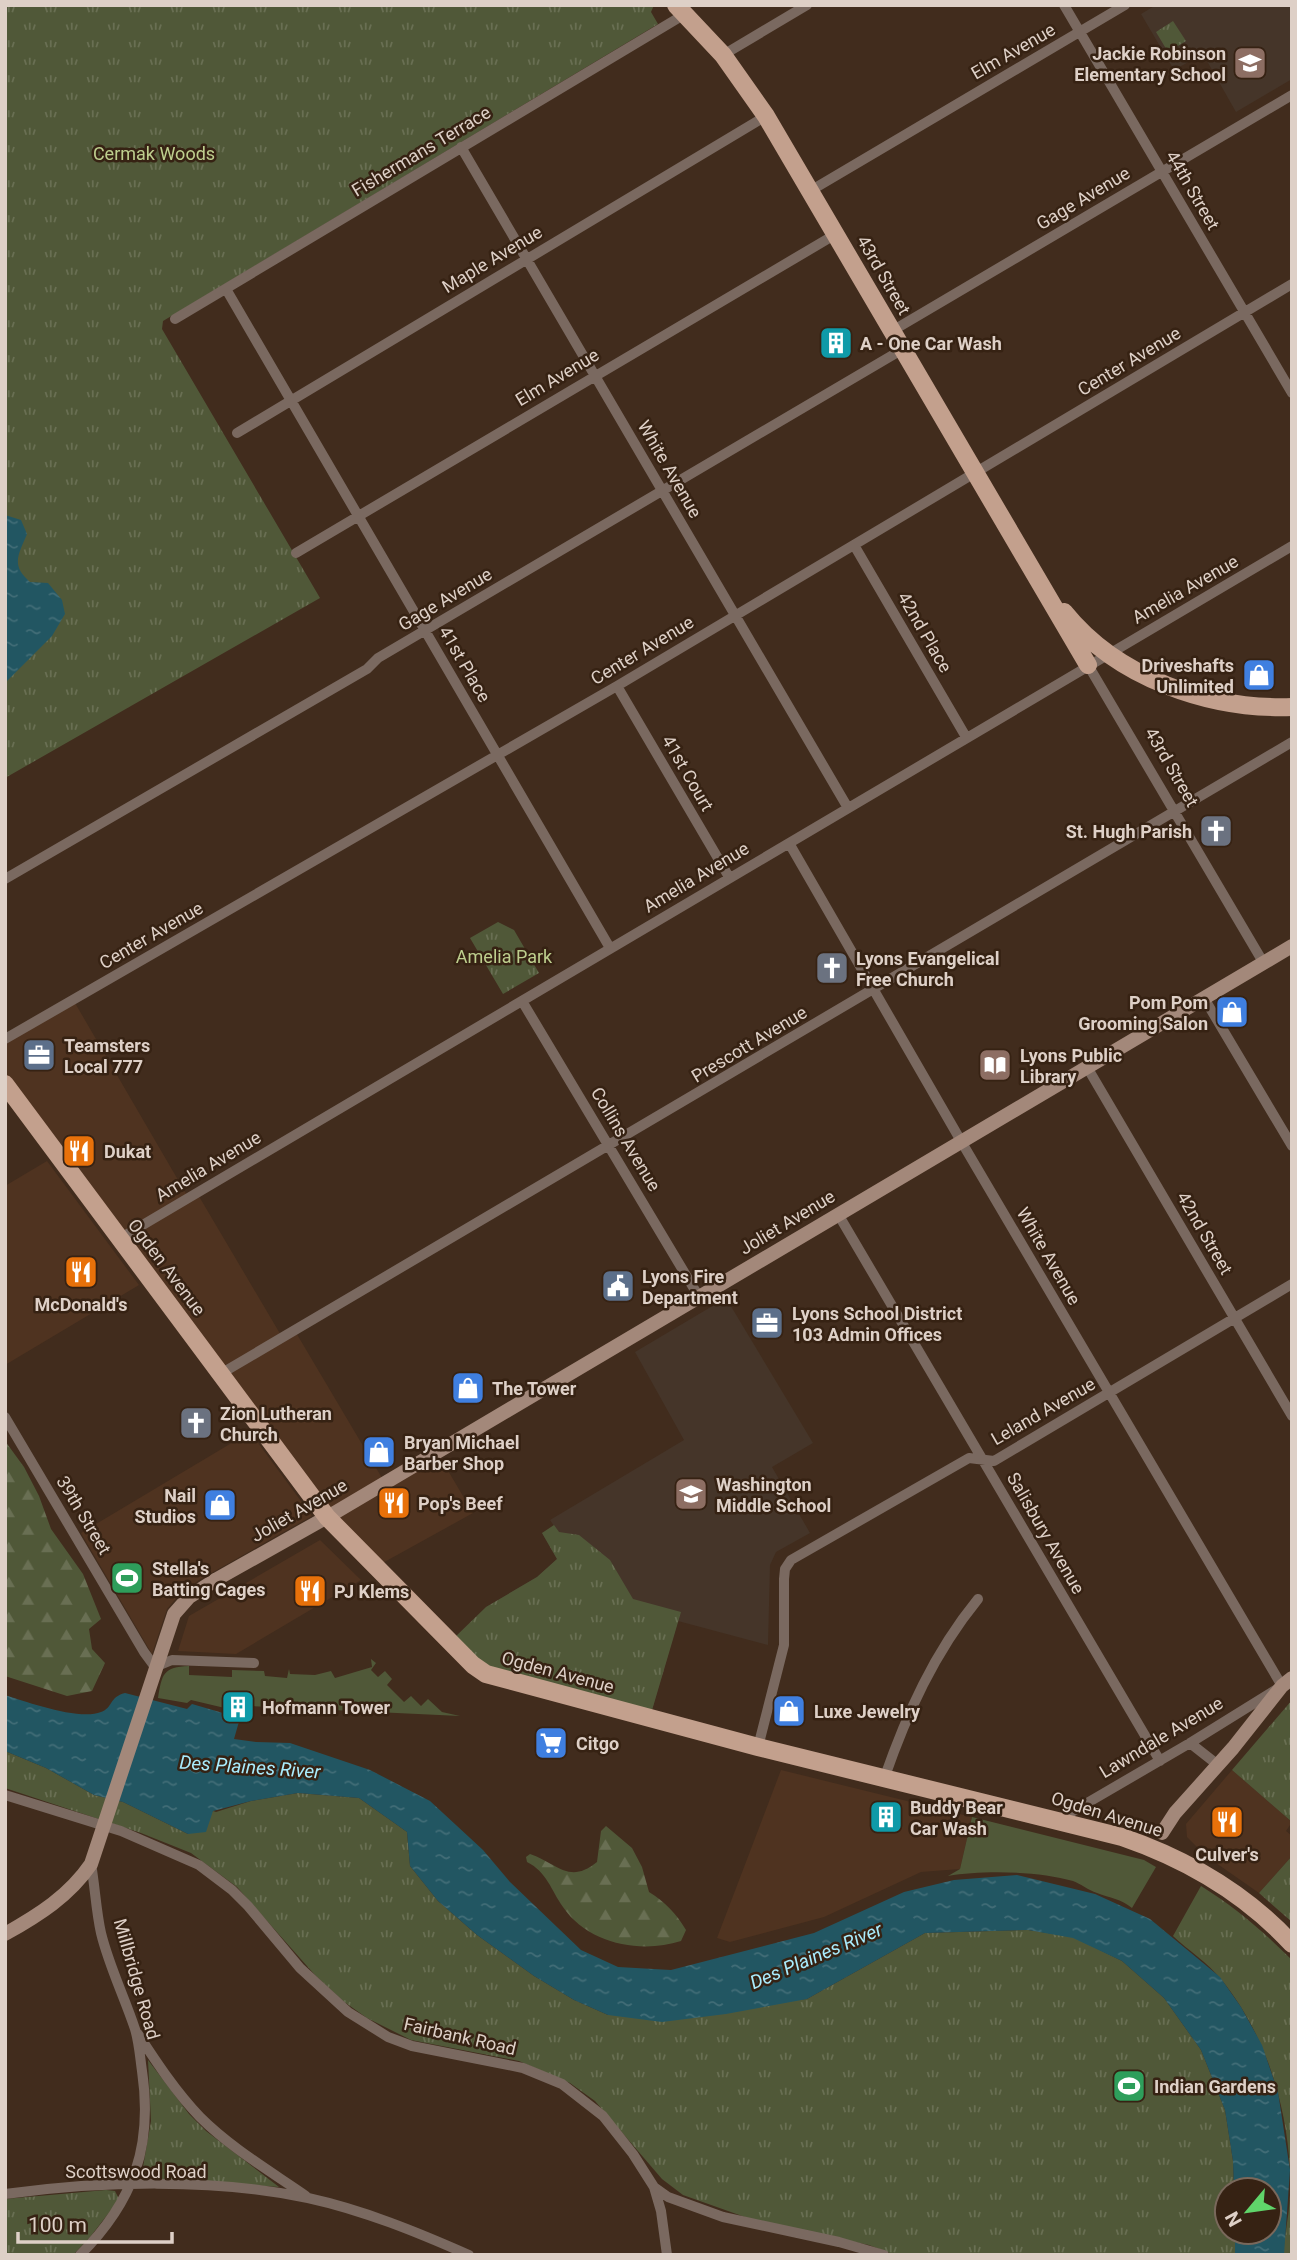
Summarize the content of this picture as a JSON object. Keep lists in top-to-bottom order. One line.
{"streets":{"main road":["43rd Street","Ogden Avenue"],"street":["Elm Avenue","Fishermans Terrace","44th Street","Gage Avenue","Maple Avenue","Center Avenue","White Avenue","Amelia Avenue","42nd Place","41st Place","41st Court","Prescott Avenue","Collins Avenue","Joliet Avenue","42nd Street","Leland Avenue","39th Street","Salisbury Avenue","Lawndale Avenue","Millbridge Road","Fairbank Road","Scottswood Road"]},"crossings":[["Elm Avenue","44th Street"],["Elm Avenue","43rd Street"],["Elm Avenue","White Avenue"],["Elm Avenue","41st Place"],["Fishermans Terrace","43rd Street"],["Fishermans Terrace","White Avenue"],["Fishermans Terrace","41st Place"],["44th Street","Gage Avenue"],["44th Street","Center Avenue"],["Gage Avenue","43rd Street"],["Gage Avenue","White Avenue"],["Gage Avenue","41st Place"],["Maple Avenue","43rd Street"],["Maple Avenue","White Avenue"],["Maple Avenue","41st Place"],["43rd Street","Center Avenue"],["43rd Street","Amelia Avenue"],["43rd Street","Prescott Avenue"],["43rd Street","Joliet Avenue"],["Center Avenue","White Avenue"],["Center Avenue","42nd Place"],["Center Avenue","41st Place"],["Center Avenue","41st Court"],["White Avenue","Amelia Avenue"],["White Avenue","Prescott Avenue"],["White Avenue","Joliet Avenue"],["White Avenue","Leland Avenue"],["White Avenue","Lawndale Avenue"],["Amelia Avenue","42nd Place"],["Amelia Avenue","41st Place"],["Amelia Avenue","41st Court"],["Amelia Avenue","Collins Avenue"],["Amelia Avenue","Ogden Avenue"],["Prescott Avenue","Collins Avenue"],["Prescott Avenue","Ogden Avenue"],["Collins Avenue","Joliet Avenue"],["Joliet Avenue","42nd Street"],["Joliet Avenue","Ogden Avenue"],["Joliet Avenue","39th Street"],["Joliet Avenue","Salisbury Avenue"],["42nd Street","Leland Avenue"],["Ogden Avenue","Leland Avenue"],["Ogden Avenue","Lawndale Avenue"],["Leland Avenue","Salisbury Avenue"],["Salisbury Avenue","Lawndale Avenue"],["Millbridge Road","Scottswood Road"]],"water":["Des Plaines River"],"parks":["Cermak Woods","Amelia Park"],"places":{"school or university":["Jackie Robinson Elementary School","Washington Middle School"],"building":["A - One Car Wash","Hofmann Tower","Buddy Bear Car Wash"],"shop":["Driveshafts Unlimited","Pom Pom Grooming Salon","The Tower","Bryan Michael Barber Shop","Nail Studios","Luxe Jewelry"],"church":["St. Hugh Parish","Lyons Evangelical Free Church","Zion Lutheran Church"],"office":["Teamsters Local 777","Lyons School District 103 Admin Offices"],"library":["Lyons Public Library"],"restaurant":["Dukat","McDonald's","Pop's Beef","PJ Klems","Culver's"],"public building":["Lyons Fire Department"],"sports":["Stella's Batting Cages","Indian Gardens"],"supermarket":["Citgo"]},"scale_bar":"100 m","north":"bottom left"}
